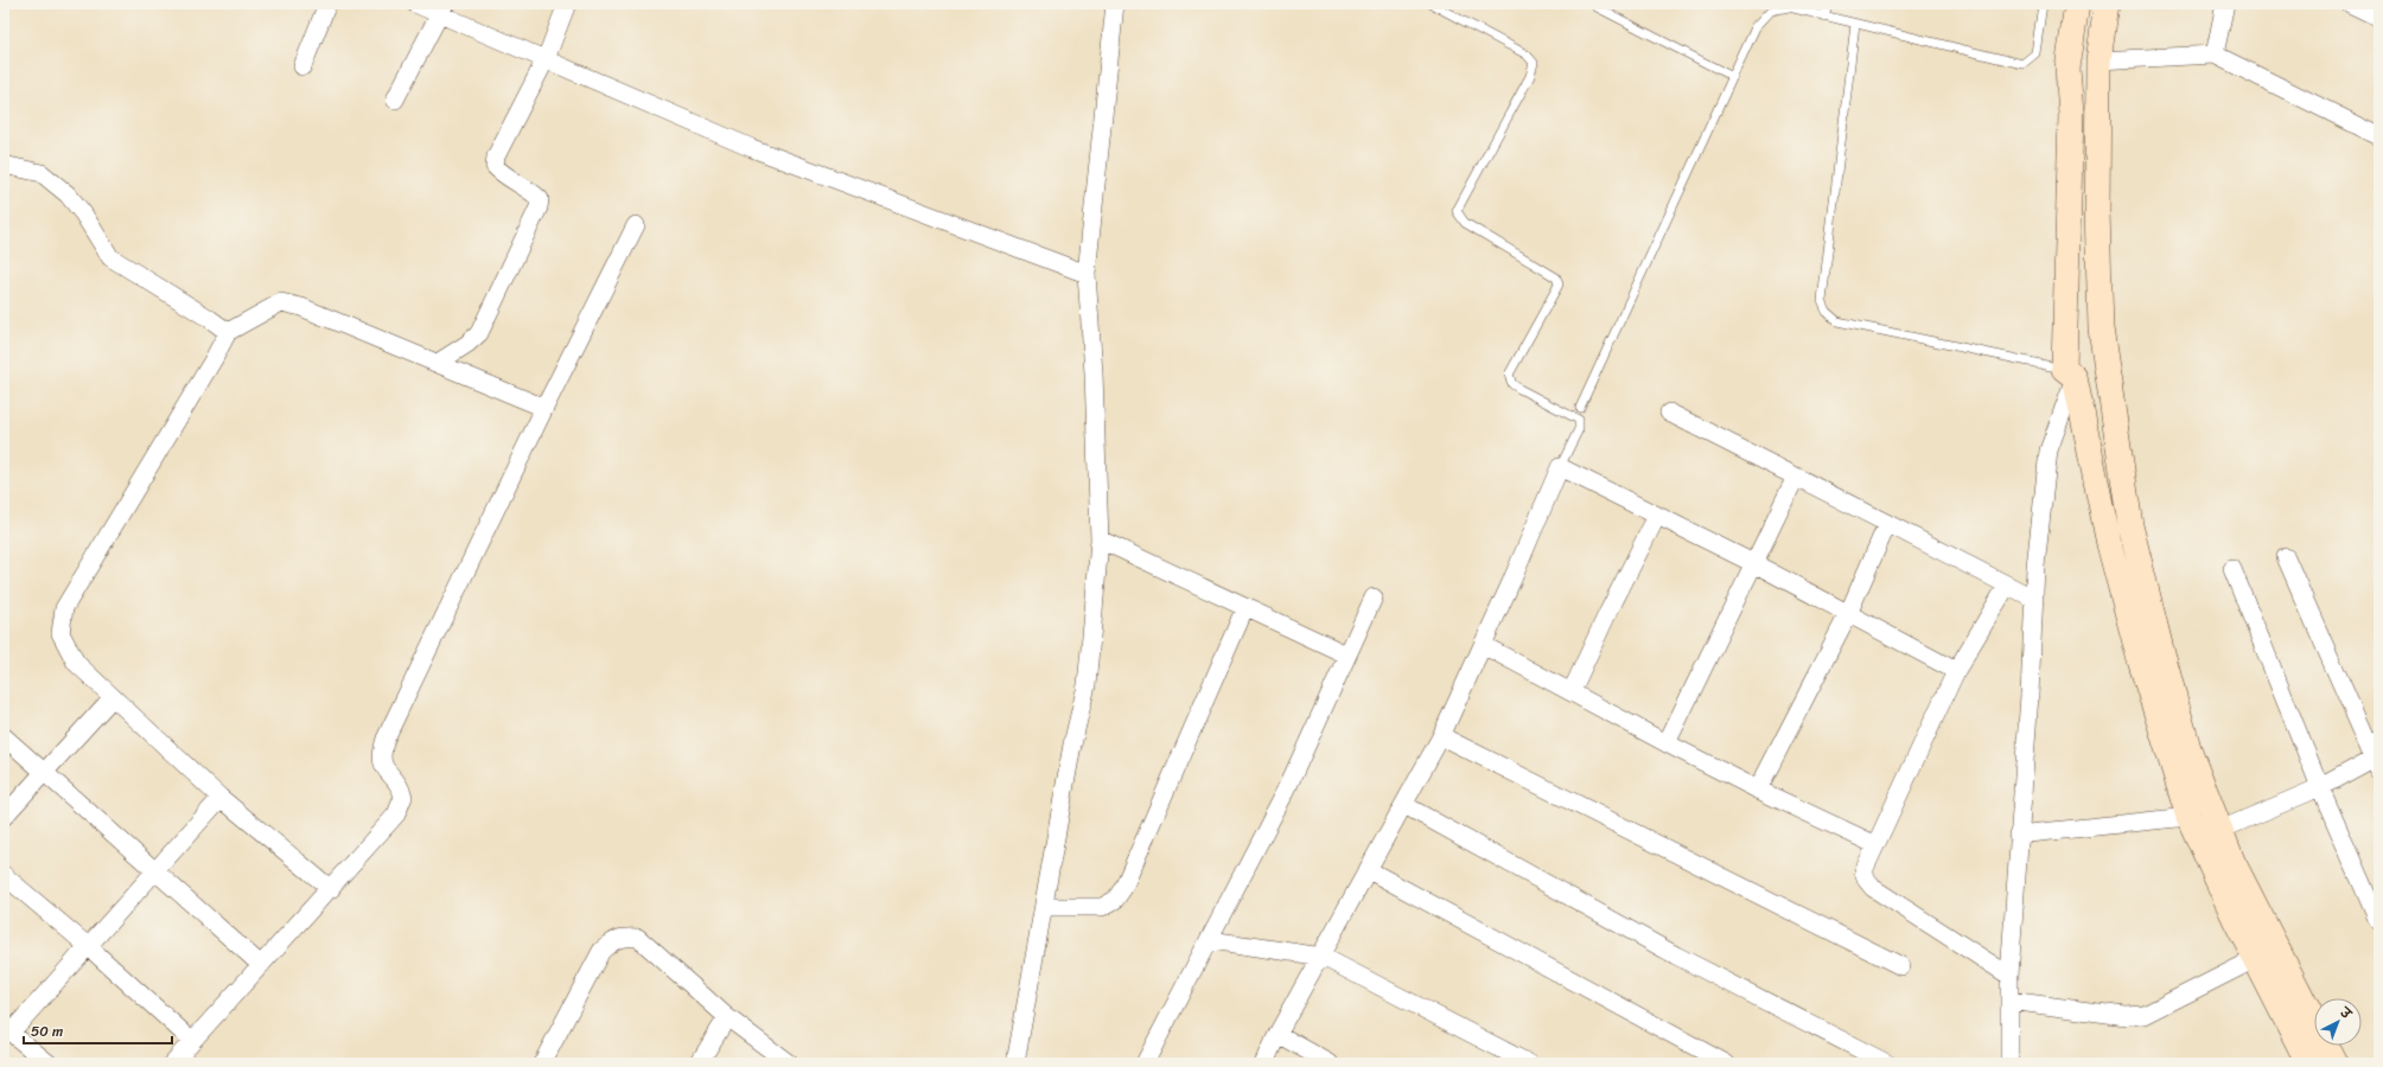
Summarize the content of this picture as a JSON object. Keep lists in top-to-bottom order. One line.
{"scale_bar":"50 m","north":"top right"}
